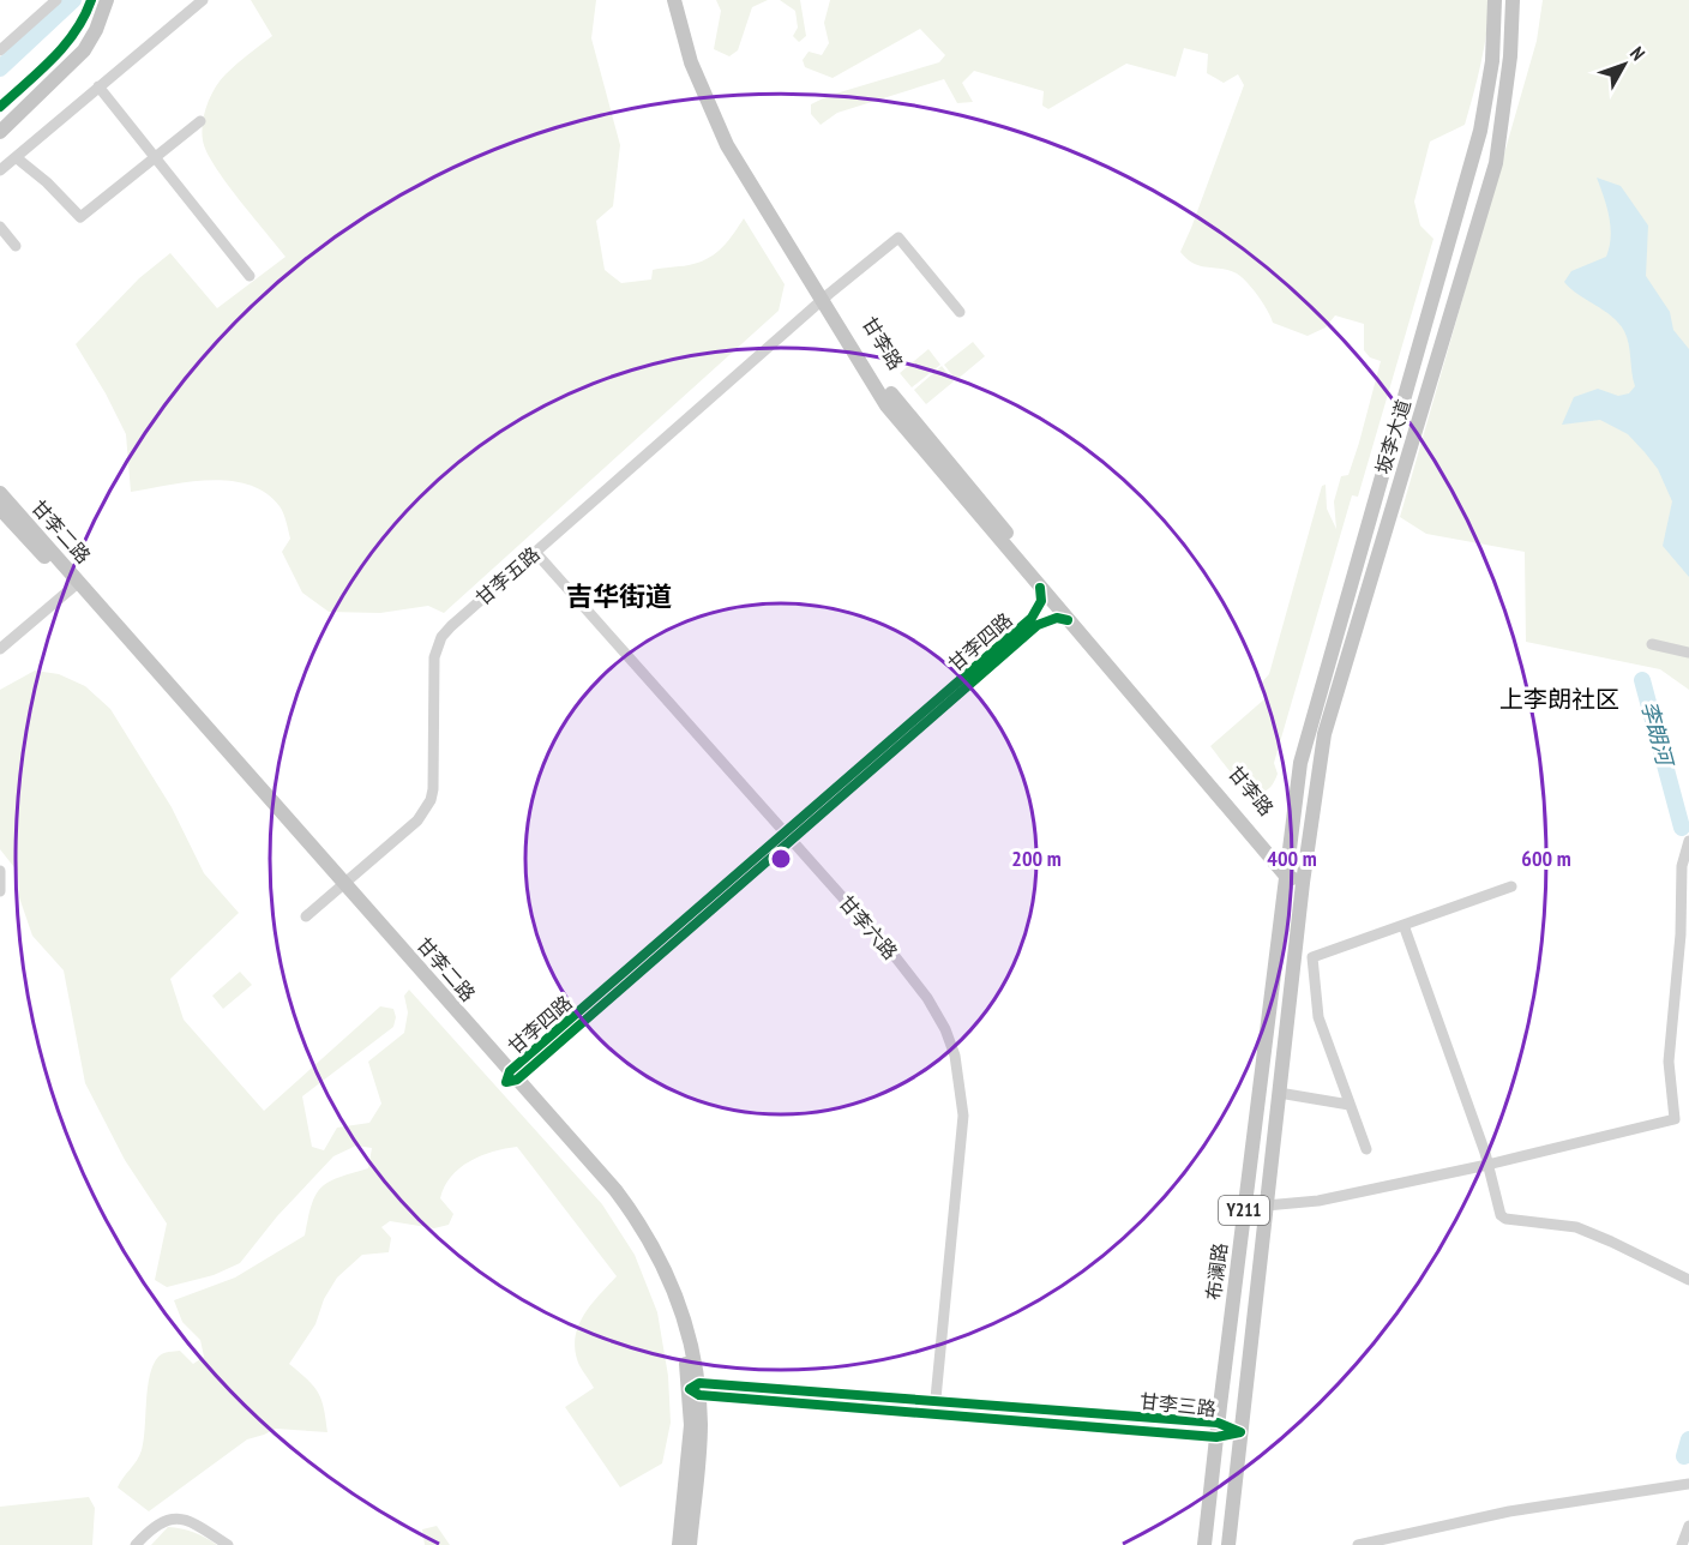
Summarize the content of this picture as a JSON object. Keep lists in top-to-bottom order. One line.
{"streets":{"main road":["甘李路","坂李大道","甘李二路","Y211","布澜路"],"street":["甘李五路","甘李四路","甘李六路","甘李三路"]},"crossings":[["甘李路","坂李大道"],["甘李路","甘李五路"],["甘李路","甘李四路"],["甘李路","Y211"],["甘李路","布澜路"],["坂李大道","Y211"],["坂李大道","布澜路"],["甘李二路","甘李五路"],["甘李二路","甘李四路"],["甘李二路","甘李三路"],["甘李五路","甘李六路"],["甘李四路","甘李六路"],["Y211","甘李三路"],["布澜路","甘李三路"]],"districts":["吉华街道","上李朗社区"],"water":["李朗河"],"north":"top right","rings":["200 m","400 m","600 m"]}
